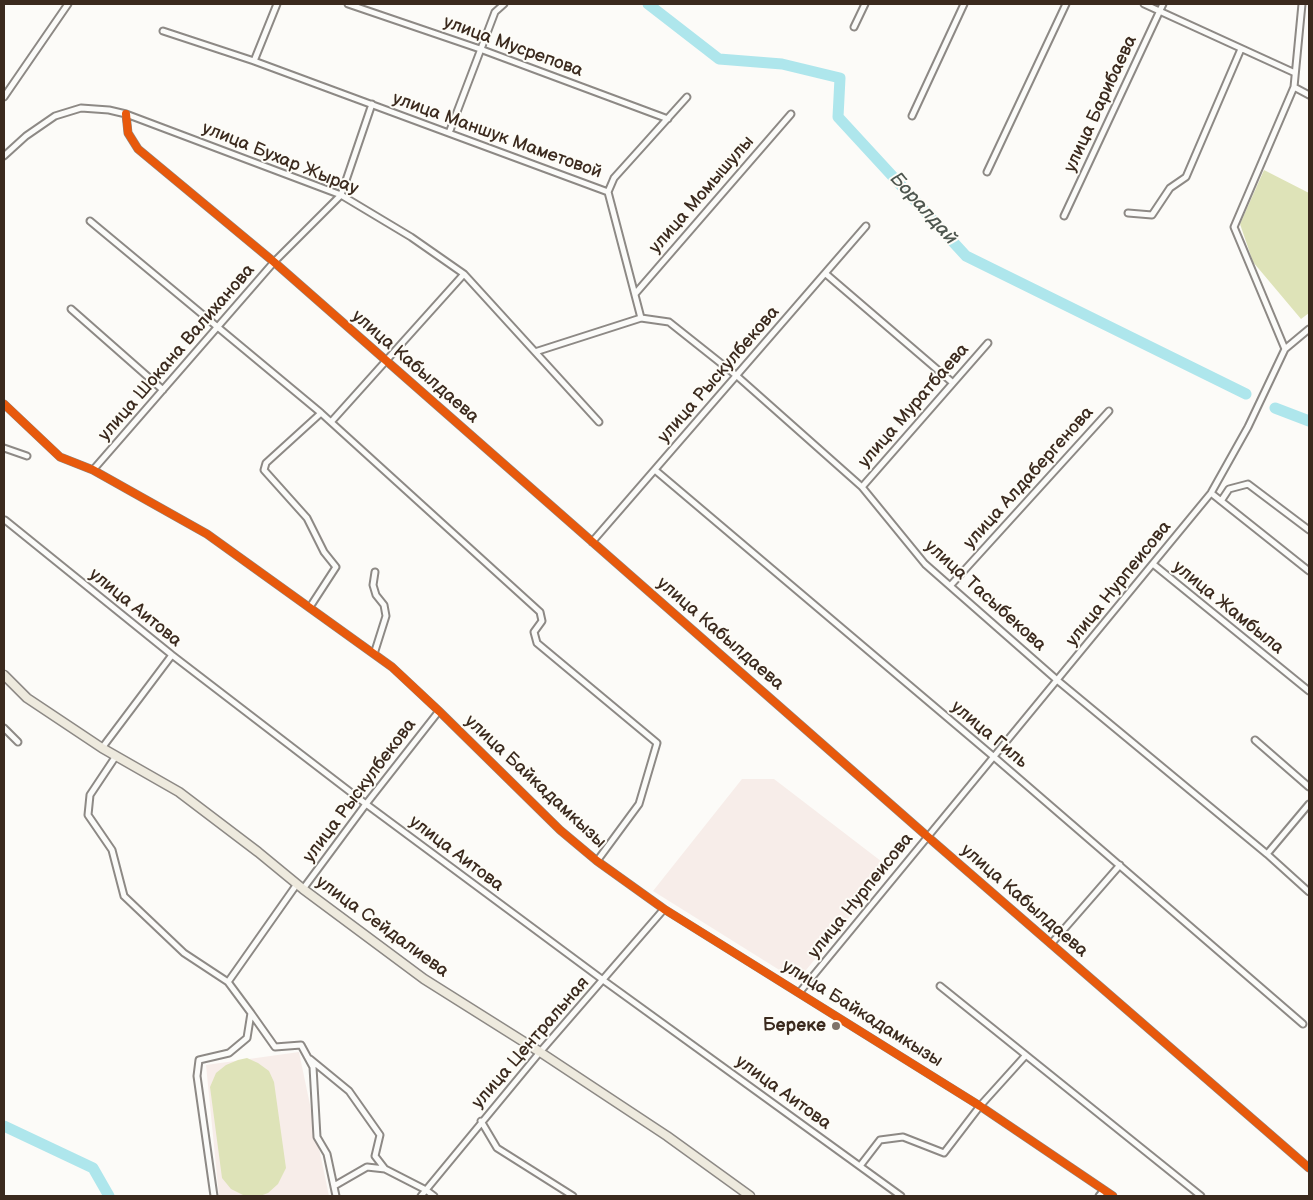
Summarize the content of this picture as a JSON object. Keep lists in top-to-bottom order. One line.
{"streets":{"main road":["улица Сейдалиева"],"street":["улица Мусрепова","улица Барибаева","улица Маншук Маметовой","улица Бухар Жырау","улица Момышулы","улица Шокана Валиханова","улица Кабылдаева","улица Рыскулбекова","улица Муратбаева","улица Алдабергенова","улица Нурпеисова","улица Тасыбекова","улица Аитова","улица Жамбыла","улица Гиль","улица Байкадамкызы","улица Центральная"]},"crossings":[["улица Маншук Маметовой","улица Момышулы"],["улица Маншук Маметовой","улица Шокана Валиханова"],["улица Маншук Маметовой","улица Тасыбекова"],["улица Бухар Жырау","улица Шокана Валиханова"],["улица Бухар Жырау","улица Кабылдаева"],["улица Бухар Жырау","улица Тасыбекова"],["улица Шокана Валиханова","улица Кабылдаева"],["улица Шокана Валиханова","улица Байкадамкызы"],["улица Кабылдаева","улица Рыскулбекова"],["улица Кабылдаева","улица Нурпеисова"],["улица Рыскулбекова","улица Тасыбекова"],["улица Рыскулбекова","улица Аитова"],["улица Рыскулбекова","улица Гиль"],["улица Рыскулбекова","улица Байкадамкызы"],["улица Рыскулбекова","улица Сейдалиева"],["улица Муратбаева","улица Тасыбекова"],["улица Алдабергенова","улица Тасыбекова"],["улица Нурпеисова","улица Тасыбекова"],["улица Нурпеисова","улица Жамбыла"],["улица Нурпеисова","улица Гиль"],["улица Нурпеисова","улица Байкадамкызы"],["улица Аитова","улица Центральная"],["улица Байкадамкызы","улица Центральная"],["улица Сейдалиева","улица Центральная"]],"water":["Боралдай"],"places":["Береке"]}
